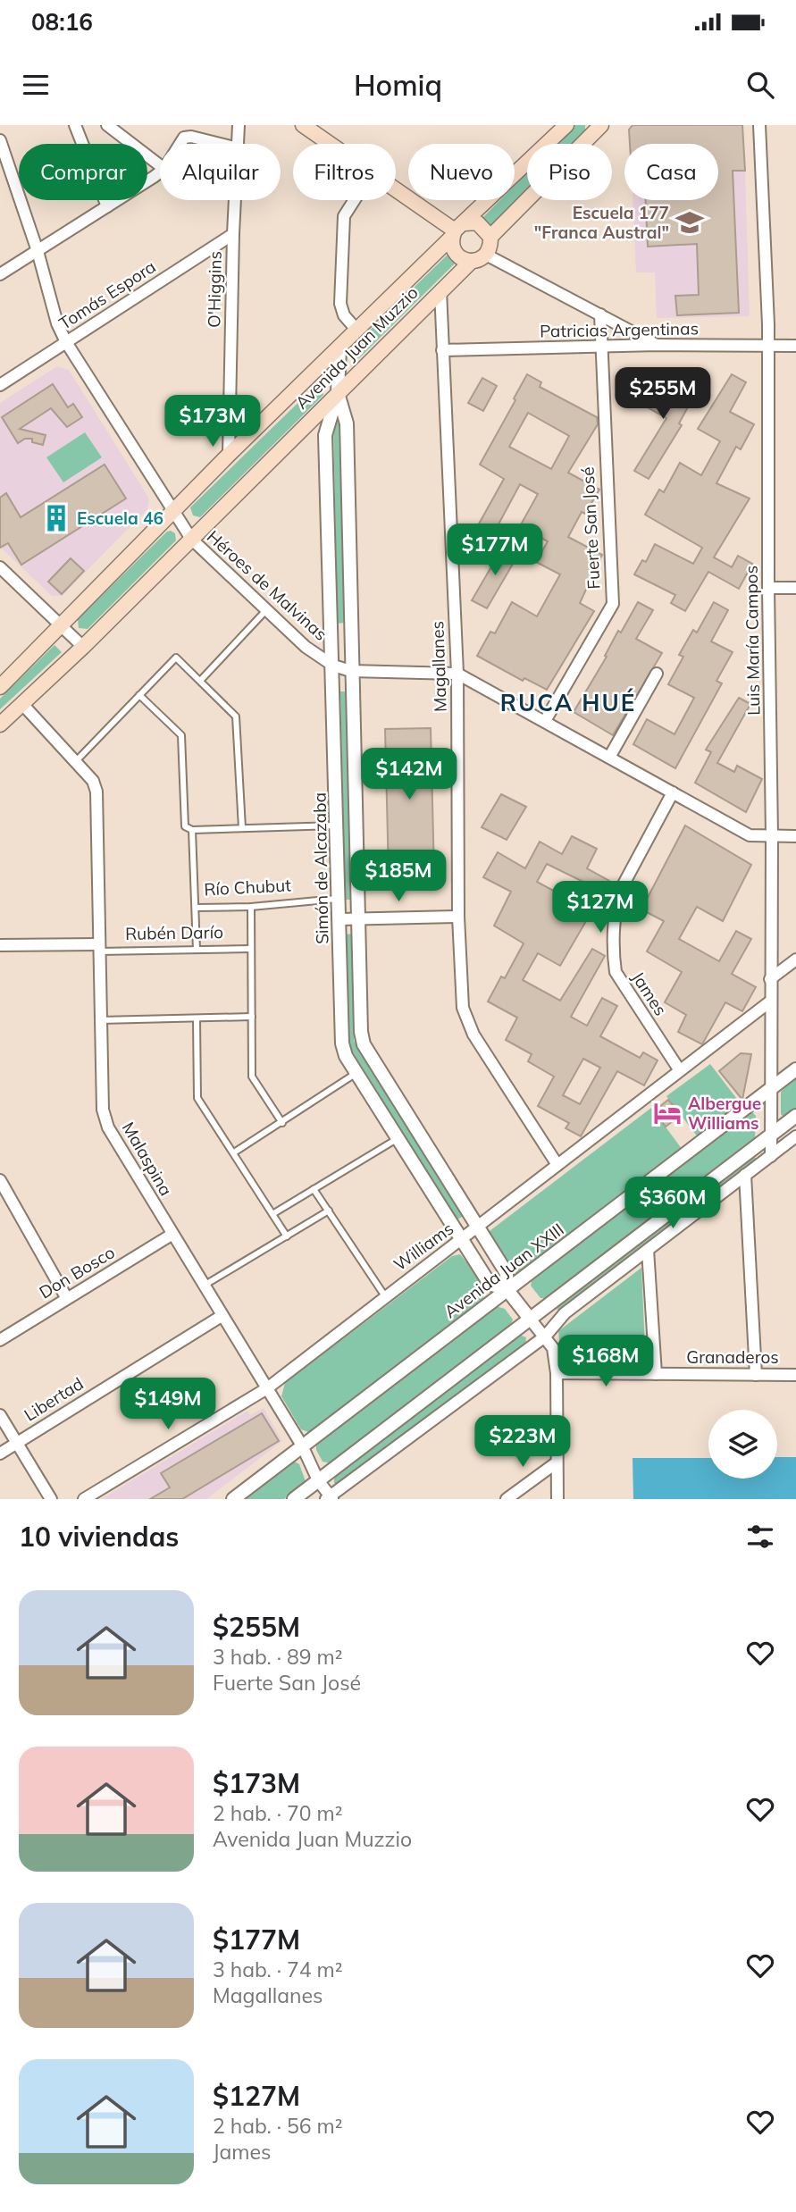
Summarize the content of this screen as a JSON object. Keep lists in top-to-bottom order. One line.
{"streets":{"main road":["Avenida Juan Muzzio"],"street":["O'Higgins","Tomás Espora","Patricias Argentinas","Fuerte San José","Héroes de Malvinas","Luis María Campos","Magallanes","Simón de Alcazaba","Rubén Darío","James","Malaspina","Williams","Avenida Juan XXIII","Don Bosco","Granaderos","Libertad"],"lane":["Río Chubut"]},"crossings":[["O'Higgins","Tomás Espora"],["O'Higgins","Avenida Juan Muzzio"],["Tomás Espora","Héroes de Malvinas"],["Patricias Argentinas","Fuerte San José"],["Patricias Argentinas","Luis María Campos"],["Patricias Argentinas","Magallanes"],["Avenida Juan Muzzio","Héroes de Malvinas"],["Avenida Juan Muzzio","Magallanes"],["Avenida Juan Muzzio","Simón de Alcazaba"],["Avenida Juan Muzzio","Malaspina"],["Fuerte San José","Héroes de Malvinas"],["Héroes de Malvinas","Luis María Campos"],["Héroes de Malvinas","Magallanes"],["Héroes de Malvinas","Simón de Alcazaba"],["Héroes de Malvinas","James"],["Luis María Campos","Williams"],["Luis María Campos","Avenida Juan XXIII"],["Magallanes","Williams"],["Simón de Alcazaba","Río Chubut"],["Simón de Alcazaba","Williams"],["Simón de Alcazaba","Avenida Juan XXIII"],["Simón de Alcazaba","Granaderos"],["Rubén Darío","Malaspina"],["James","Williams"],["Malaspina","Williams"],["Malaspina","Avenida Juan XXIII"],["Malaspina","Don Bosco"],["Malaspina","Libertad"]],"districts":["RUCA HUÉ"],"places":{"school or university":["Escuela 177 \"Franca Austral\""],"building":["Escuela 46"],"hotel":["Albergue Williams"]},"page":{"status":"08:16","header":"Homiq","chip":["Comprar","Alquilar","Filtros","Nuevo","Piso","Casa"],"price":["$255M","$173M","$177M","$142M","$185M","$127M","$360M","$168M","$149M","$223M"],"heading":"10 viviendas","list":[{"name":"$255M","note":"3 hab. · 89 m² · Fuerte San José"},{"name":"$173M","note":"2 hab. · 70 m² · Avenida Juan Muzzio"},{"name":"$177M","note":"3 hab. · 74 m² · Magallanes"},{"name":"$127M","note":"2 hab. · 56 m² · James"}]}}
